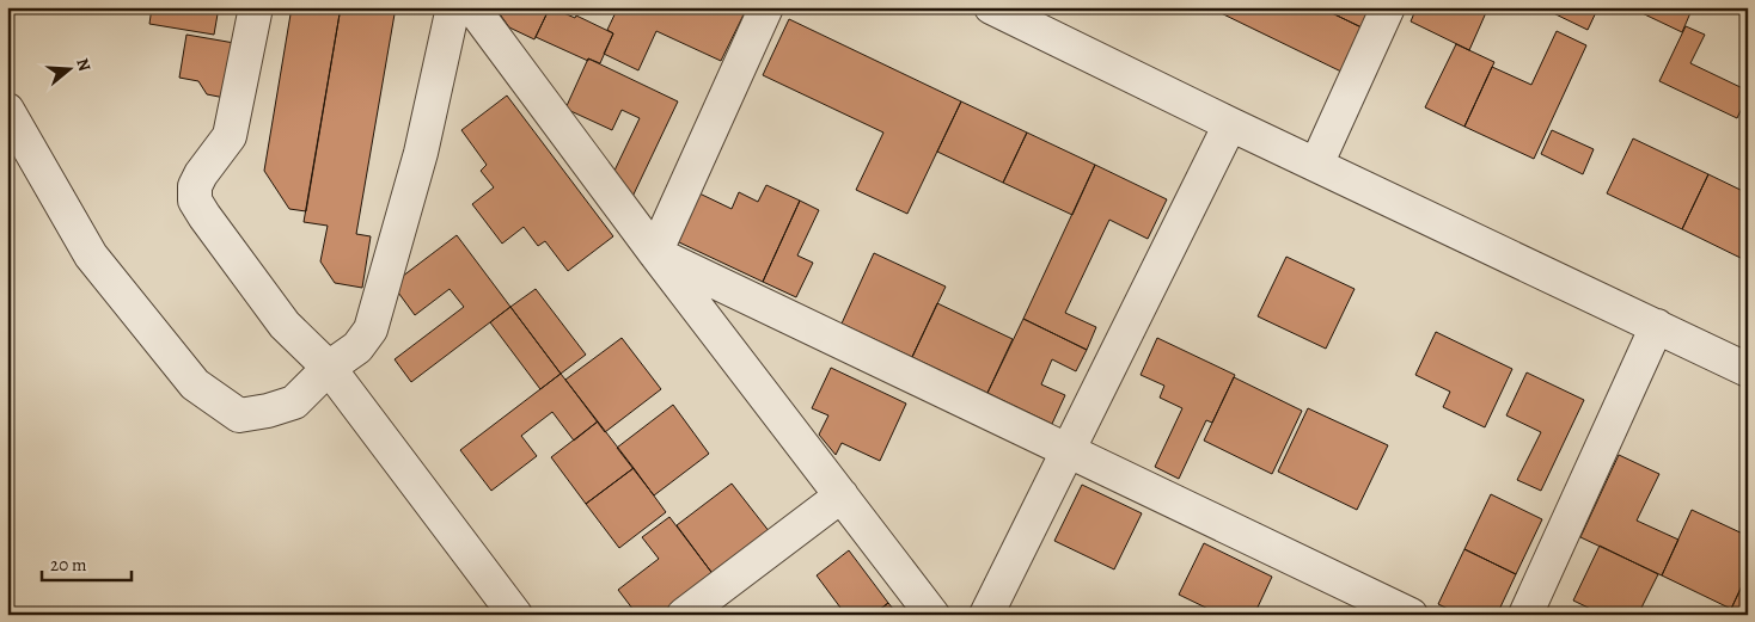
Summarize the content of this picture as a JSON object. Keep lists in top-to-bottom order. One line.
{"scale_bar":"20 m","north":"right"}
